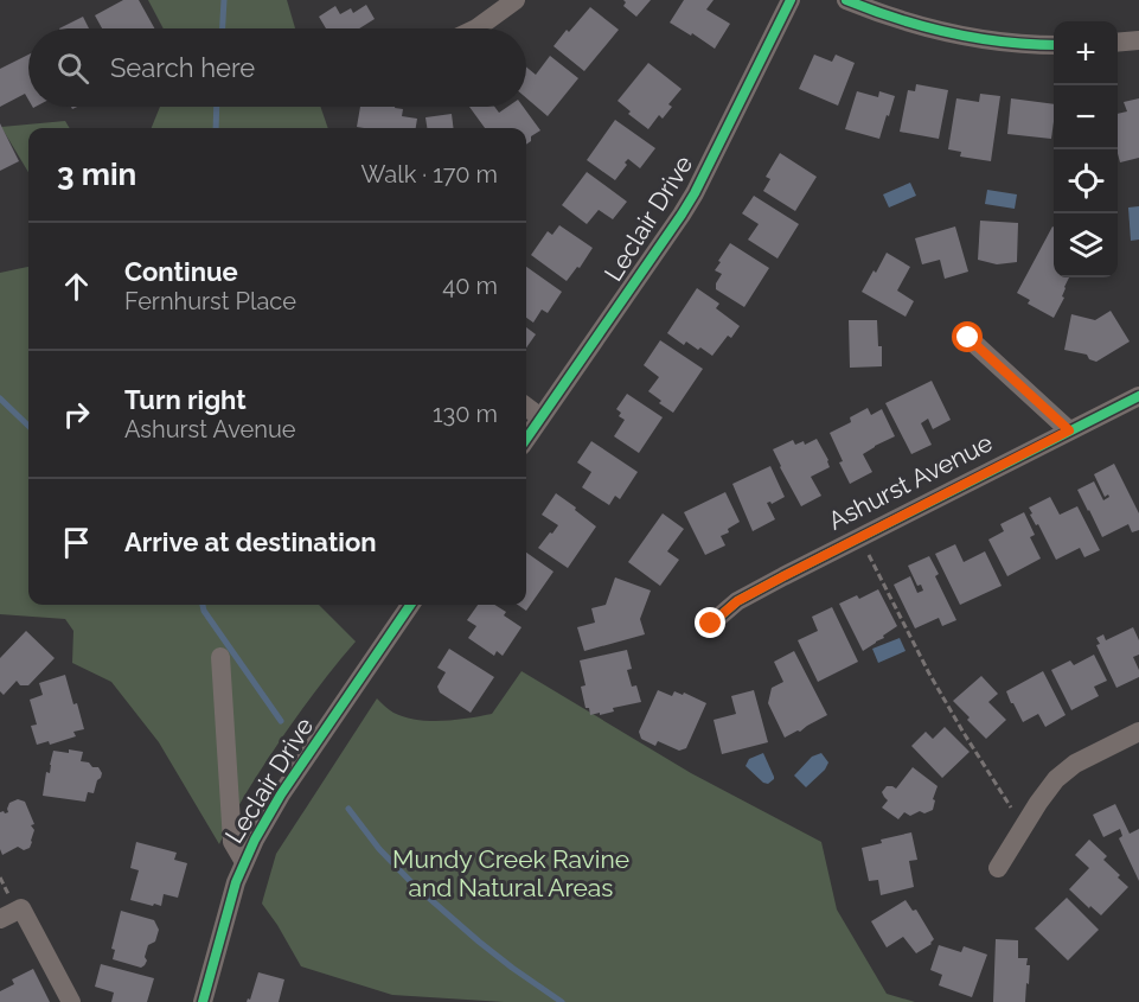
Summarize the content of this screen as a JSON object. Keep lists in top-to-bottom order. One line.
{"streets":{"street":["Leclair Drive","Ashurst Avenue"]},"parks":["Mundy Creek Ravine and Natural Areas"],"page":{"map_buttons":["+","−"],"search":"Search here","heading":["3 min","Walk · 170 m"],"list":[["Continue","Fernhurst Place","40 m"],["Turn right","Ashurst Avenue","130 m"],"Arrive at destination"]}}
